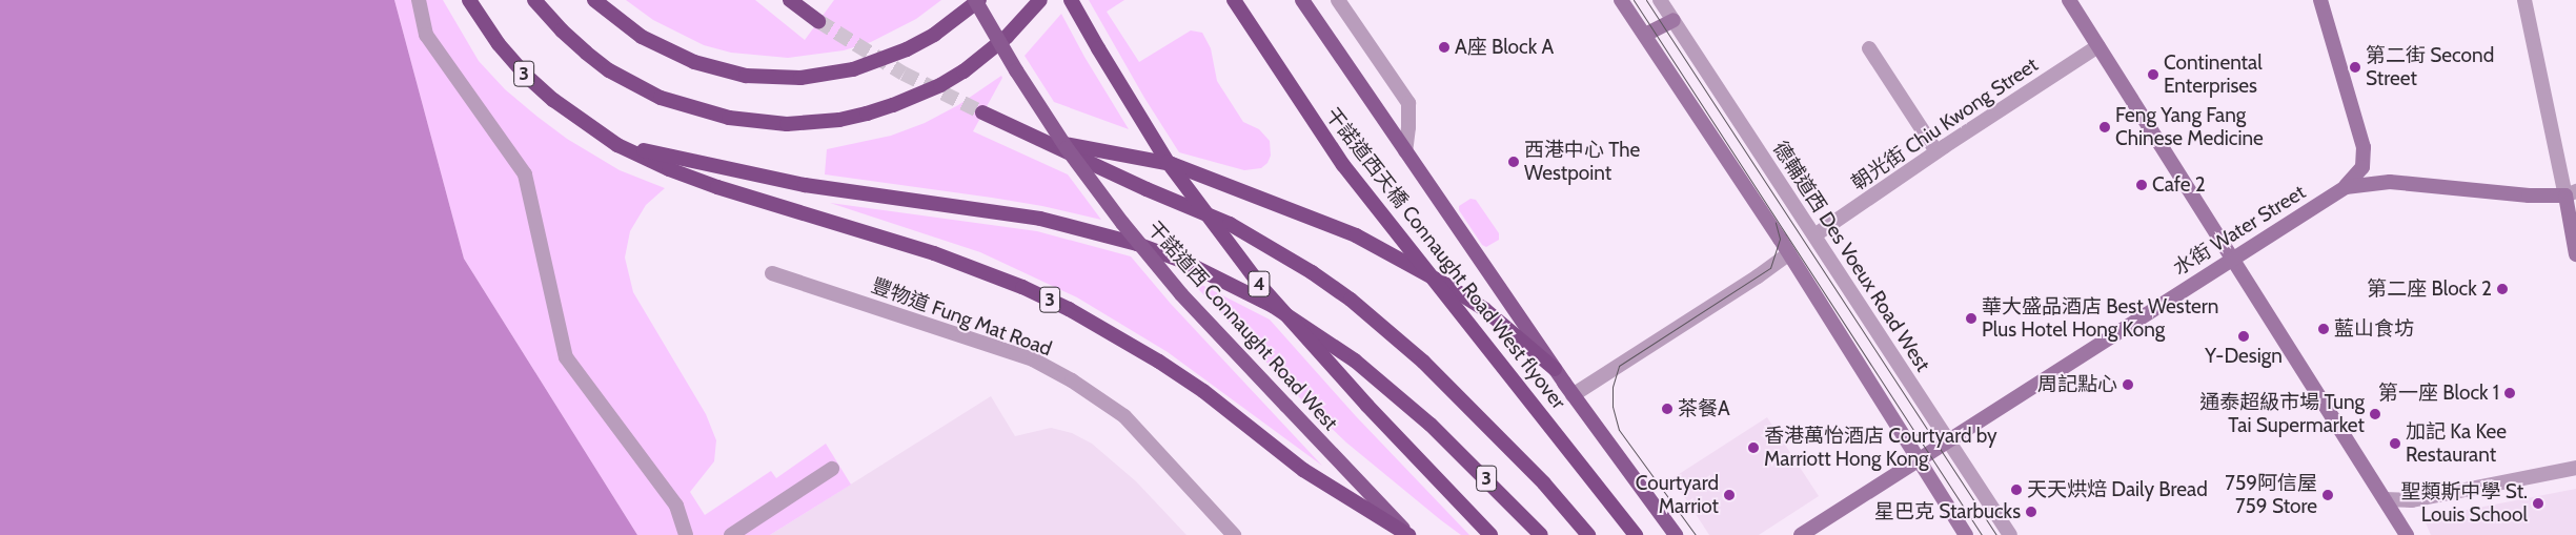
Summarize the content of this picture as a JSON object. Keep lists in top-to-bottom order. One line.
{"streets":{"highway":["3","干諾道西天橋 Connaught Road West flyover","4"],"main road":["水街 Water Street","干諾道西 Connaught Road West"],"street":["朝光街 Chiu Kwong Street","德輔道西 Des Voeux Road West","豐物道 Fung Mat Road"]},"crossings":[["3","干諾道西 Connaught Road West"],["朝光街 Chiu Kwong Street","德輔道西 Des Voeux Road West"],["水街 Water Street","德輔道西 Des Voeux Road West"]],"places":["A座 Block A","第二街 Second Street","Continental Enterprises","Feng Yang Fang Chinese Medicine","西港中心 The Westpoint","Cafe 2","第二座 Block 2","華大盛品酒店 Best Western Plus Hotel Hong Kong","藍山食坊","Y-Design","周記點心","第一座 Block 1","茶餐A","通泰超級市場 Tung Tai Supermarket","加記 Ka Kee Restaurant","香港萬怡酒店 Courtyard by Marriott Hong Kong","天天烘焙 Daily Bread","Courtyard Marriot","759阿信屋 759 Store","聖類斯中學 St. Louis School","星巴克 Starbucks"]}
